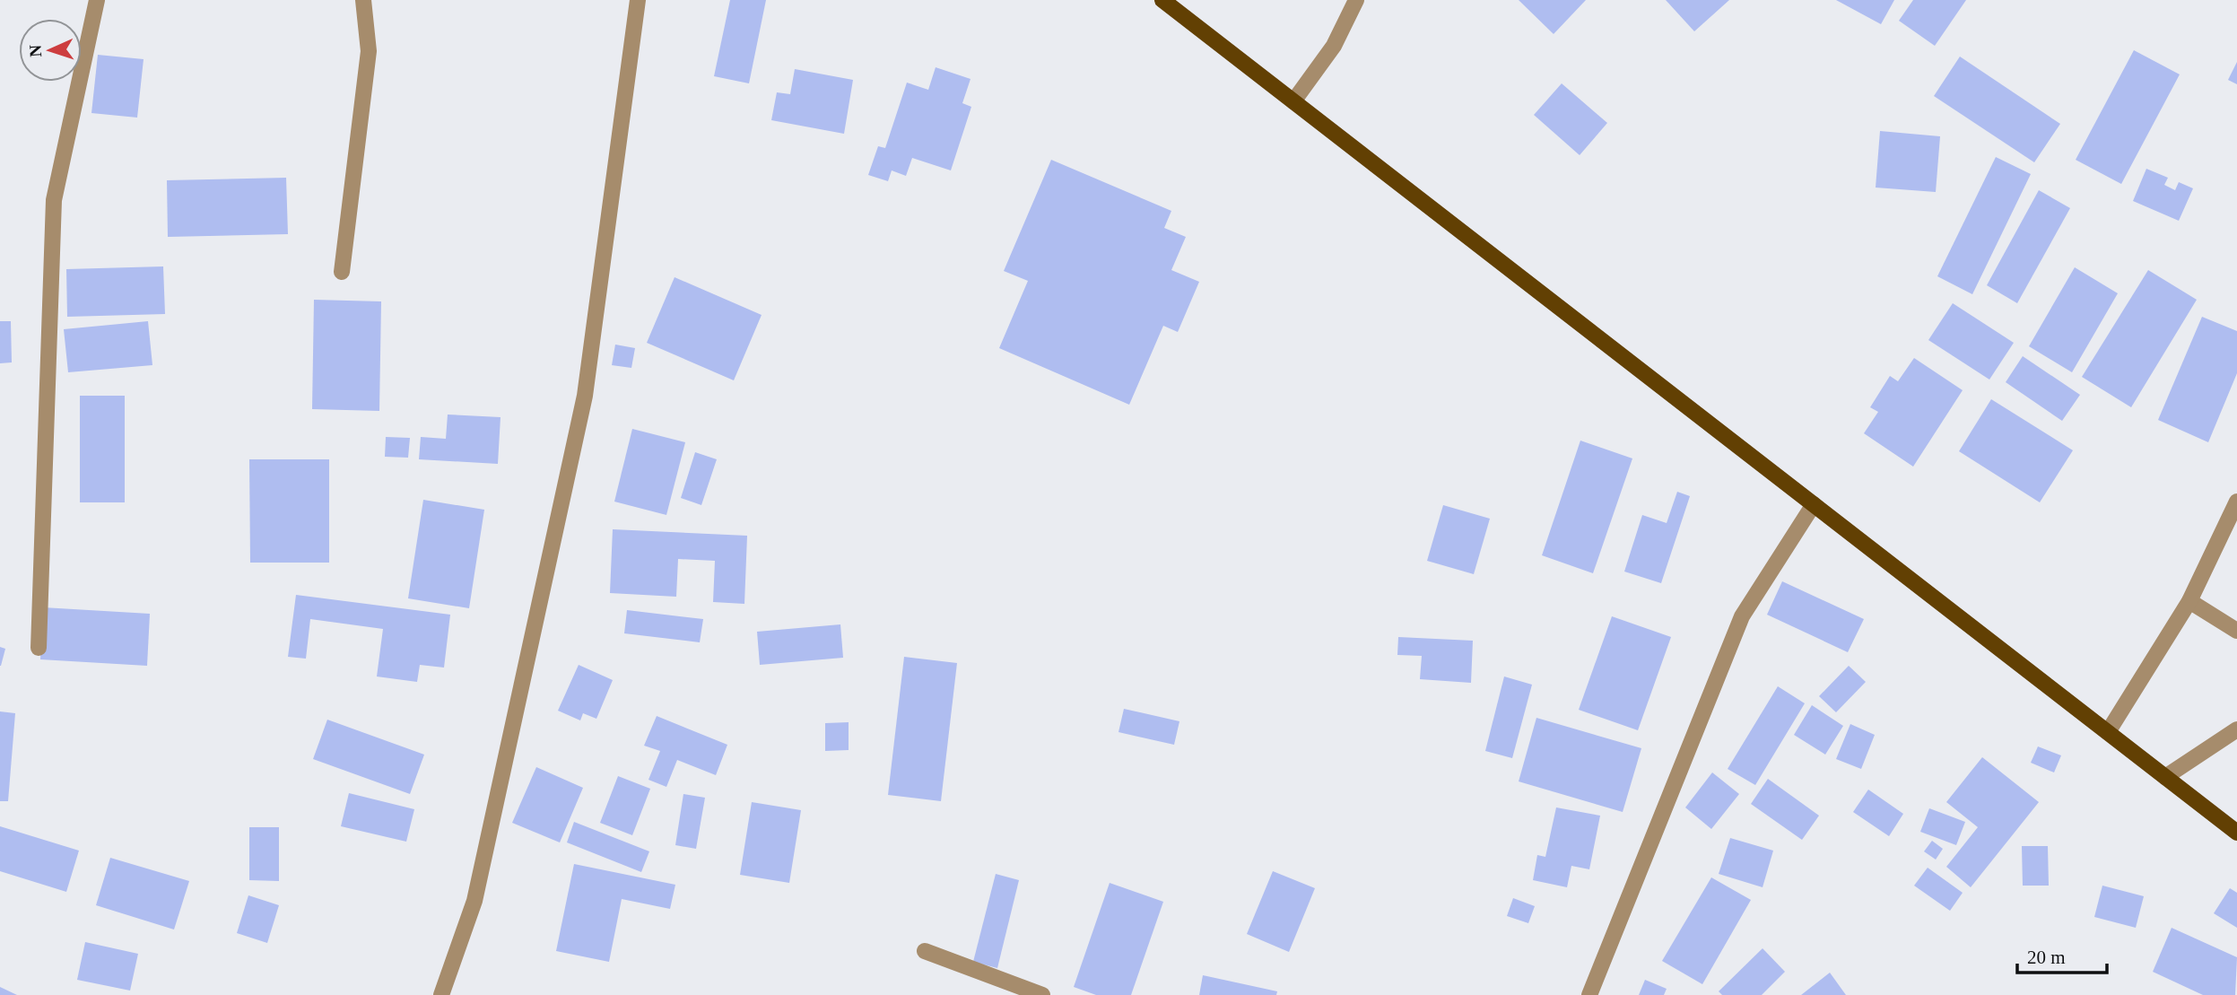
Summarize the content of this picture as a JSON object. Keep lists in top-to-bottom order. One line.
{"scale_bar":"20 m","north":"left"}
